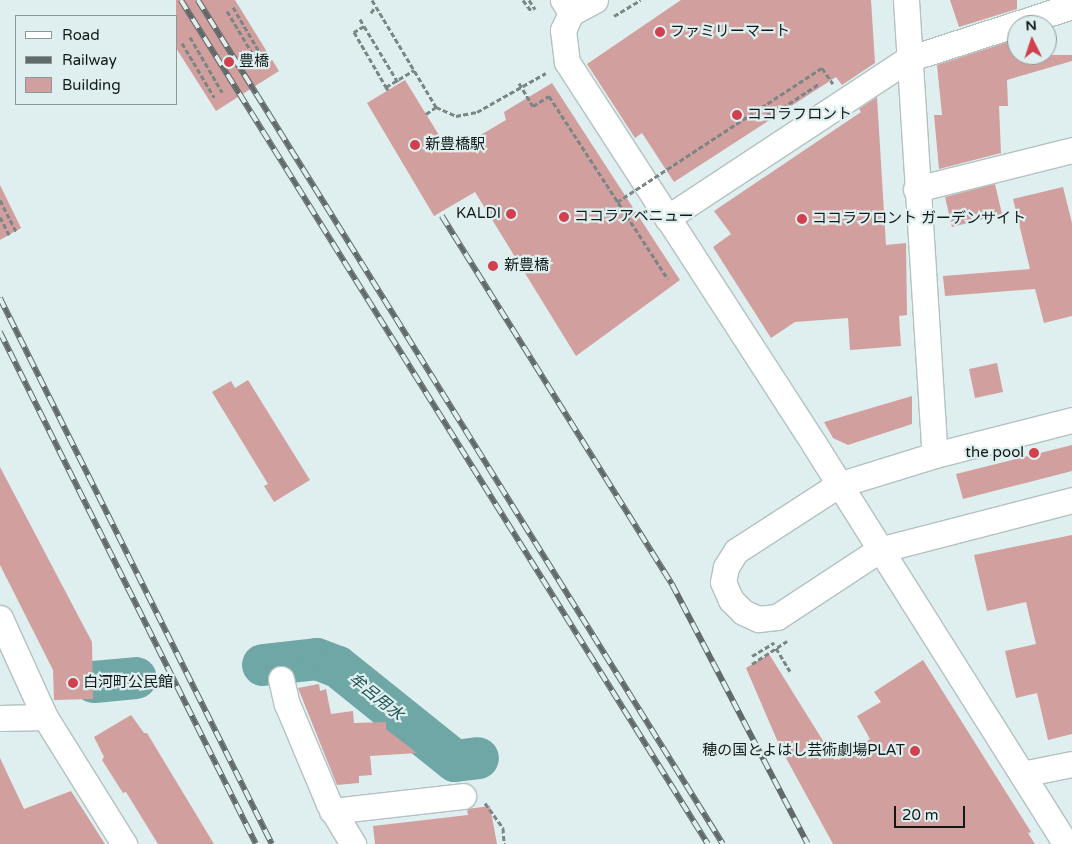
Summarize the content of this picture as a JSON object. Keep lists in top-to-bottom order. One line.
{"water":["牟呂用水"],"places":["ファミリーマート","豊橋","ココラフロント","新豊橋駅","KALDI","ココラアベニュー","ココラフロント ガーデンサイト","新豊橋","the pool","白河町公民館","穂の国とよはし芸術劇場PLAT"],"legend":["Road","Railway","Building"],"scale_bar":"20 m","north":"top"}
